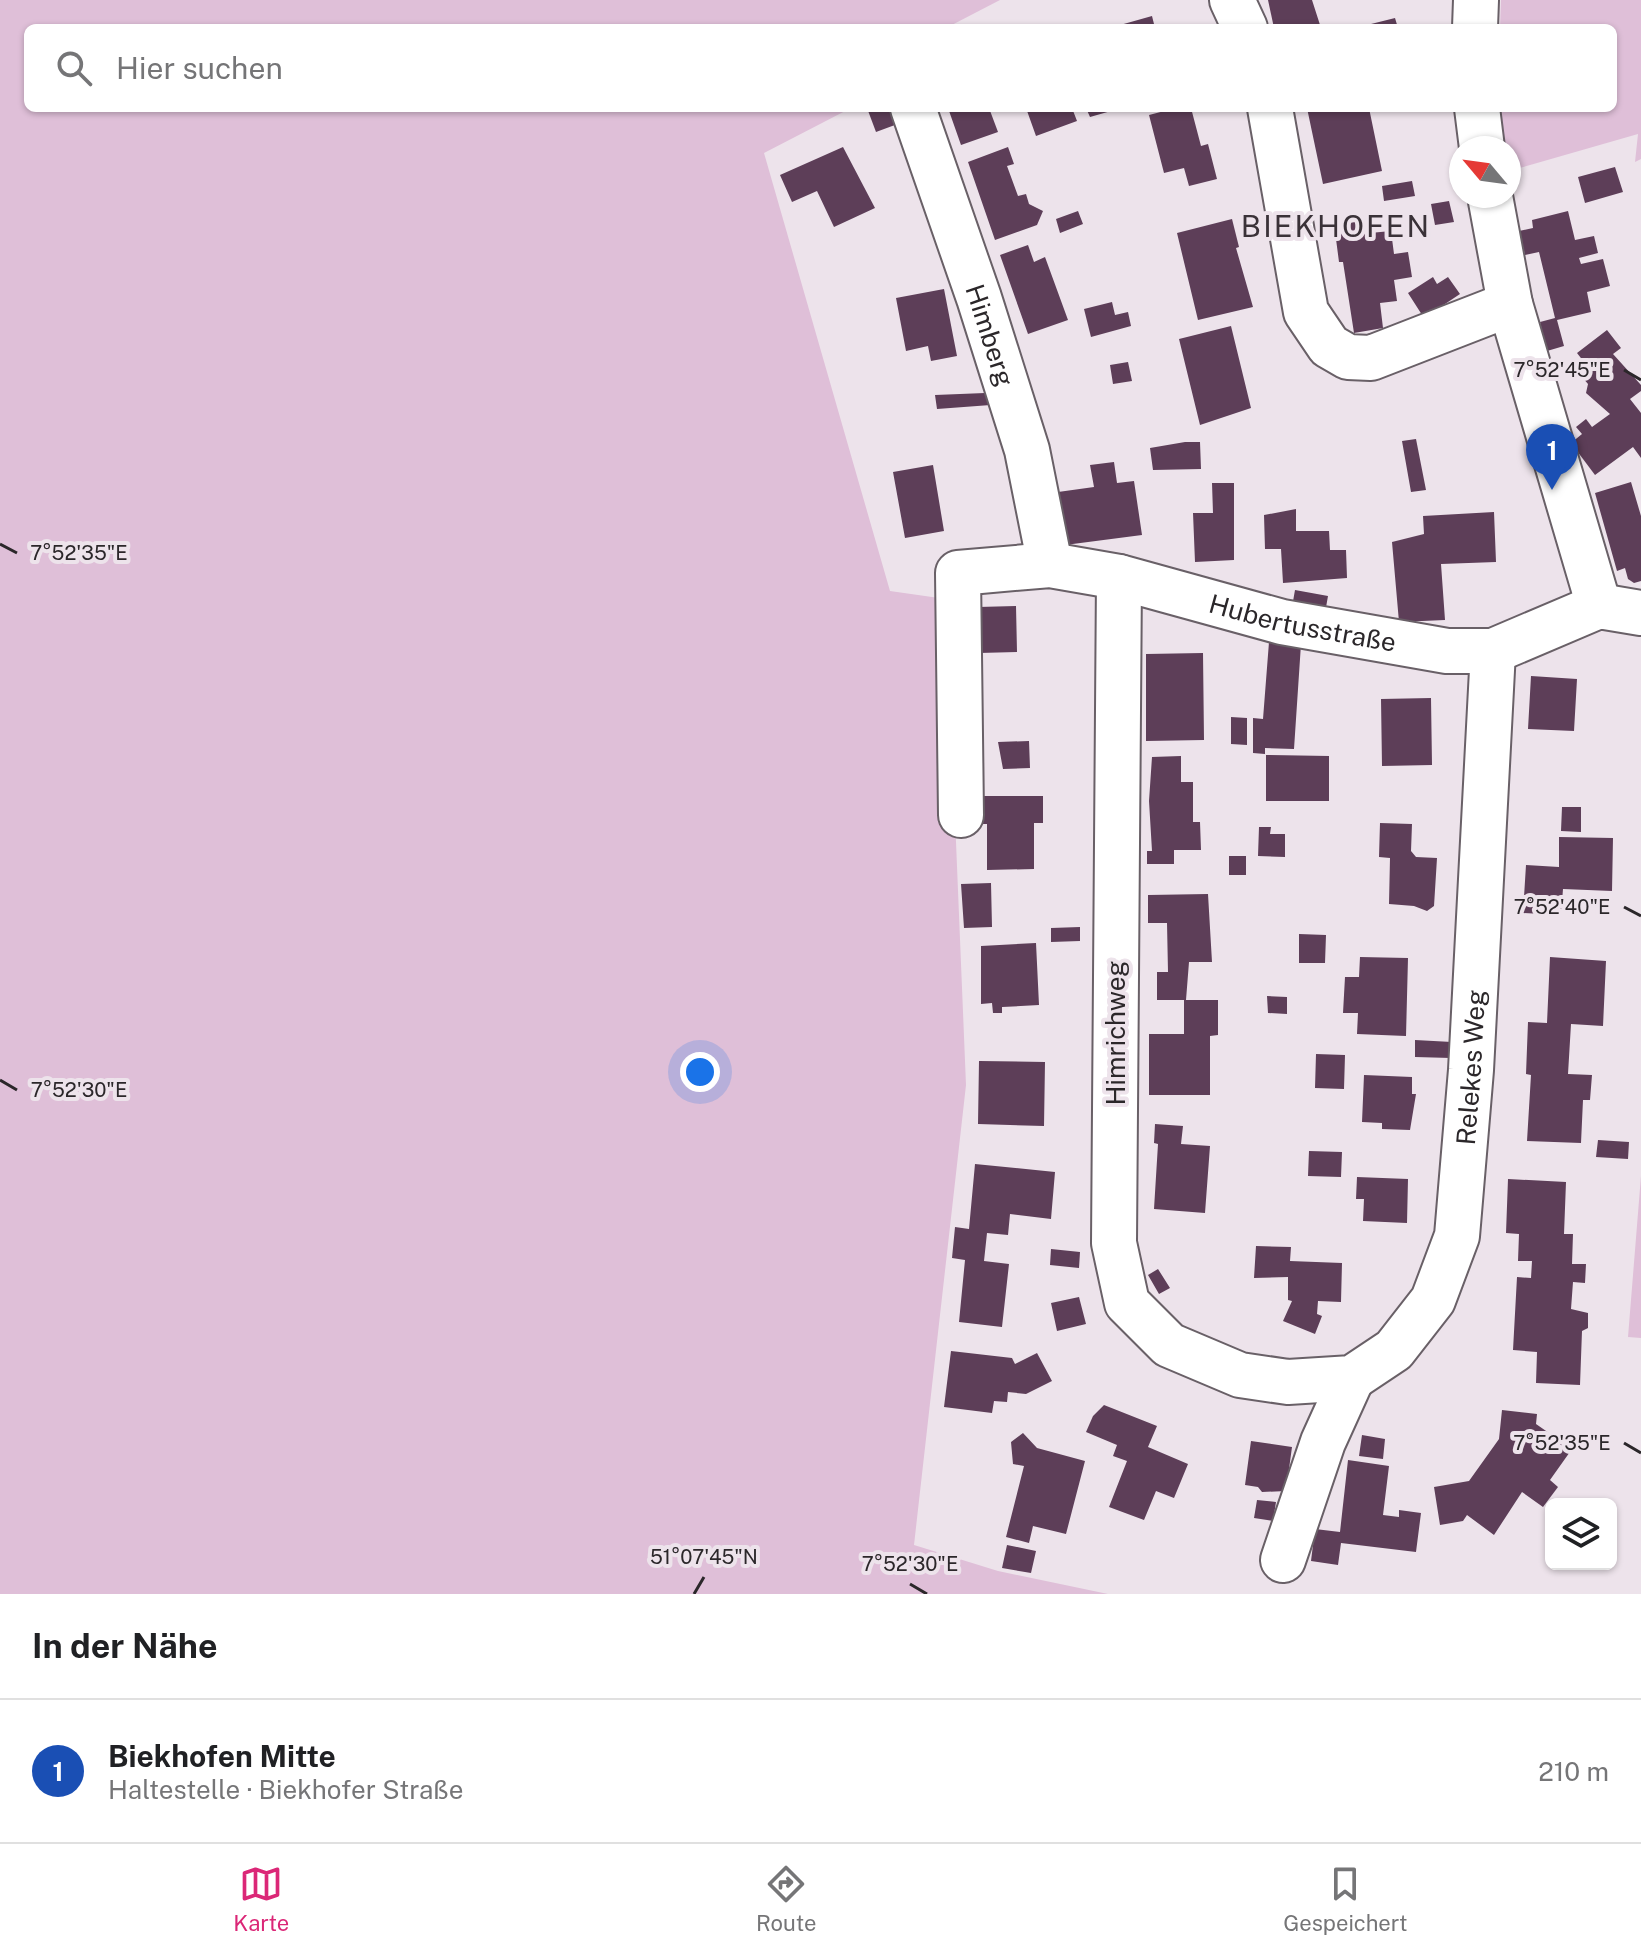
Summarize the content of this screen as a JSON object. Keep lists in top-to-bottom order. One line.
{"streets":{"street":["Himberg","Hubertusstraße","Himrichweg","Relekes Weg"]},"crossings":[["Himberg","Hubertusstraße"],["Hubertusstraße","Himrichweg"],["Hubertusstraße","Relekes Weg"],["Himrichweg","Relekes Weg"]],"districts":["BIEKHOFEN"],"north":"top left","page":{"search":"Hier suchen","pins":"1","heading":"In der Nähe","list":[{"mark":"1","name":"Biekhofen Mitte","note":"Haltestelle · Biekhofer Straße","value":"210 m"}],"nav":["Karte","Route","Gespeichert"]},"coordinates":["7°52'45\"E","7°52'35\"E","7°52'40\"E","7°52'30\"E","51°07'45\"N"]}
